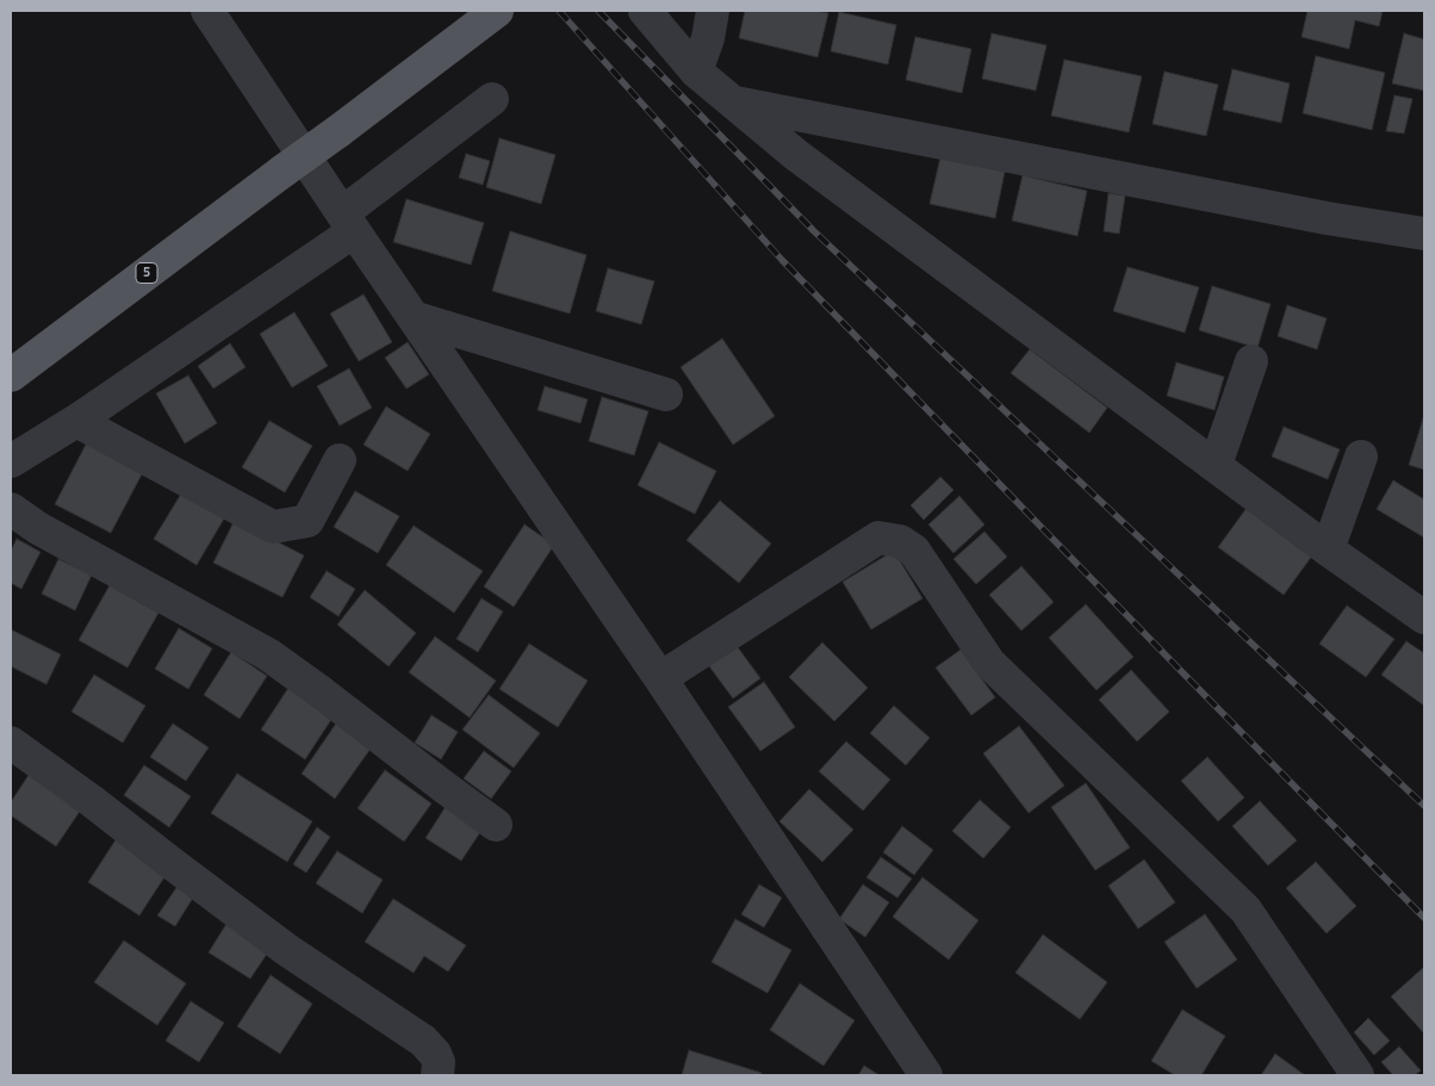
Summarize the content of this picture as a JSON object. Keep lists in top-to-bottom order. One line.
{"streets":{"main road":["5"]}}
